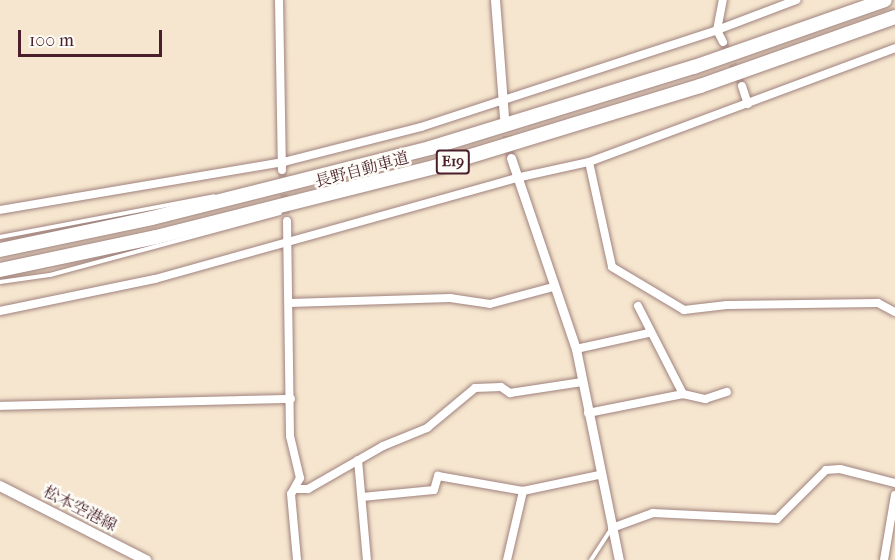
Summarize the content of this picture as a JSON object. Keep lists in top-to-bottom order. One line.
{"streets":{"highway":["E19","長野自動車道"],"main road":["松本空港線"]},"scale_bar":"100 m"}
